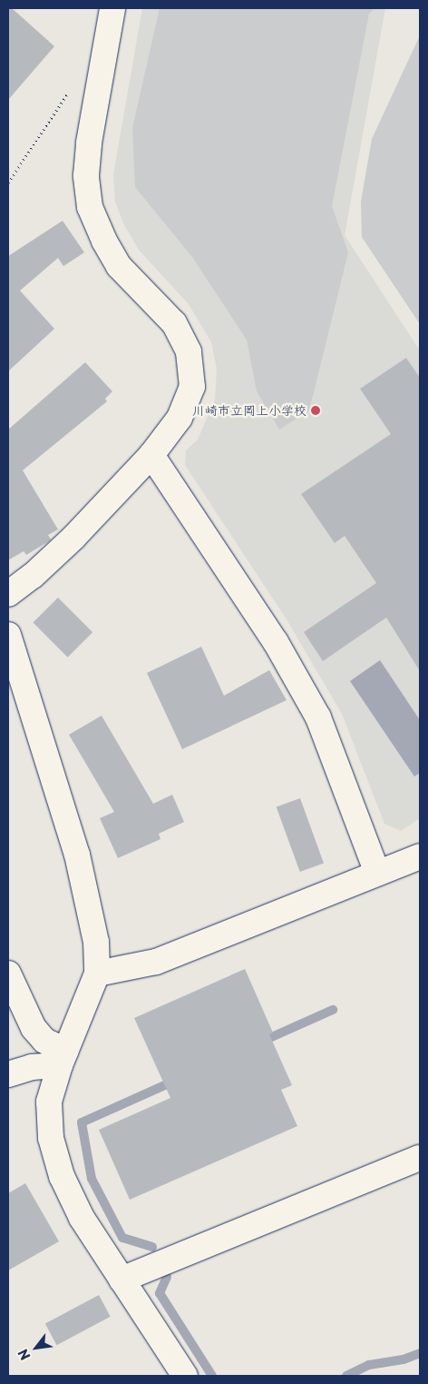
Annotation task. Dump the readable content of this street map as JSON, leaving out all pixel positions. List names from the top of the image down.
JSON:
{
  "places": ["川崎市立岡上小学校"],
  "north": "bottom left"
}
